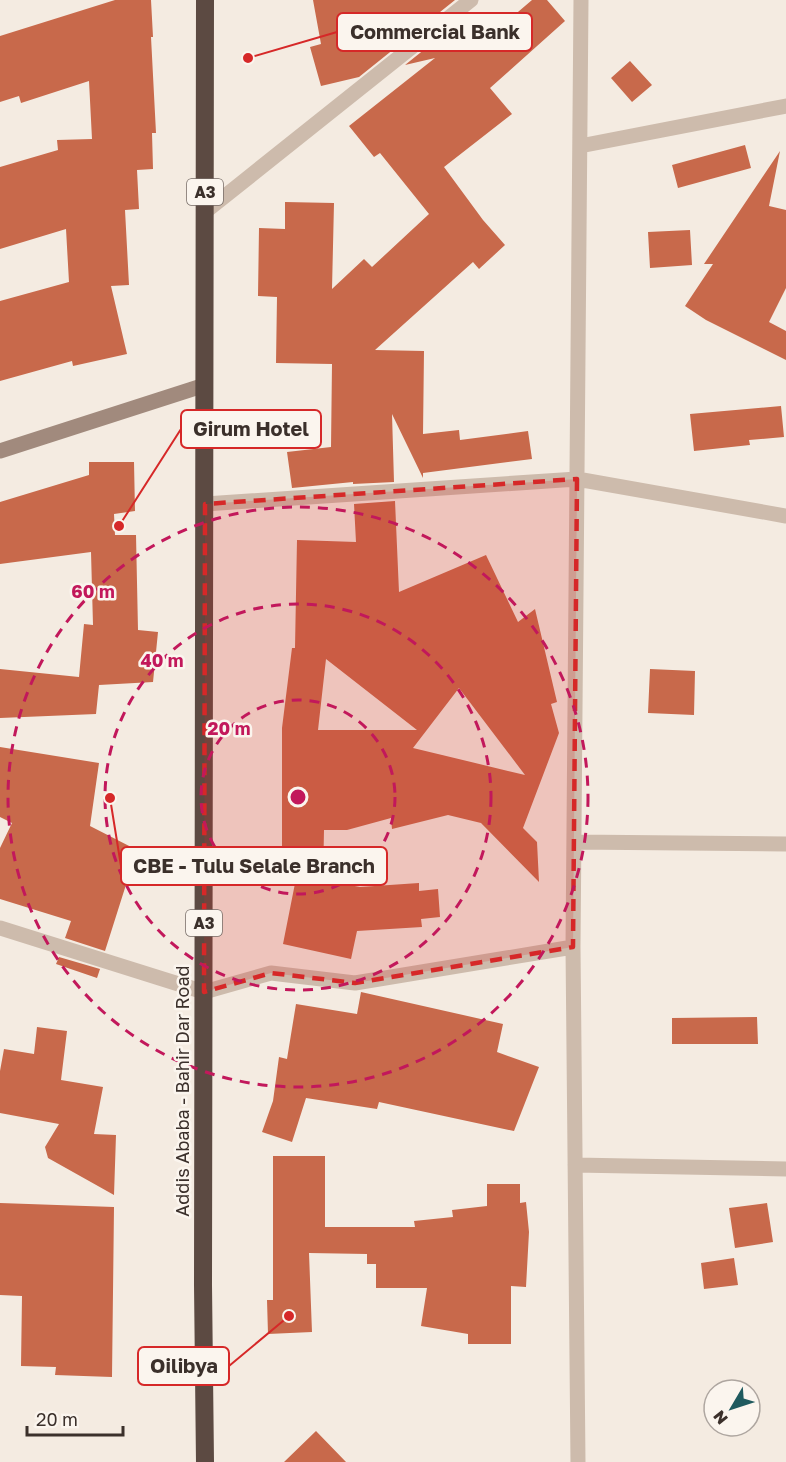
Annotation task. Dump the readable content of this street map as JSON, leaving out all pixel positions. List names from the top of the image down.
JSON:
{
  "streets": {
    "highway": ["A3", "Addis Ababa - Bahir Dar Road"]
  },
  "places": [
    "Commercial Bank",
    "Girum Hotel",
    "CBE - Tulu Selale Branch",
    "Oilibya"
  ],
  "scale_bar": "20 m",
  "north": "bottom left",
  "rings": ["60 m", "40 m", "20 m"]
}
